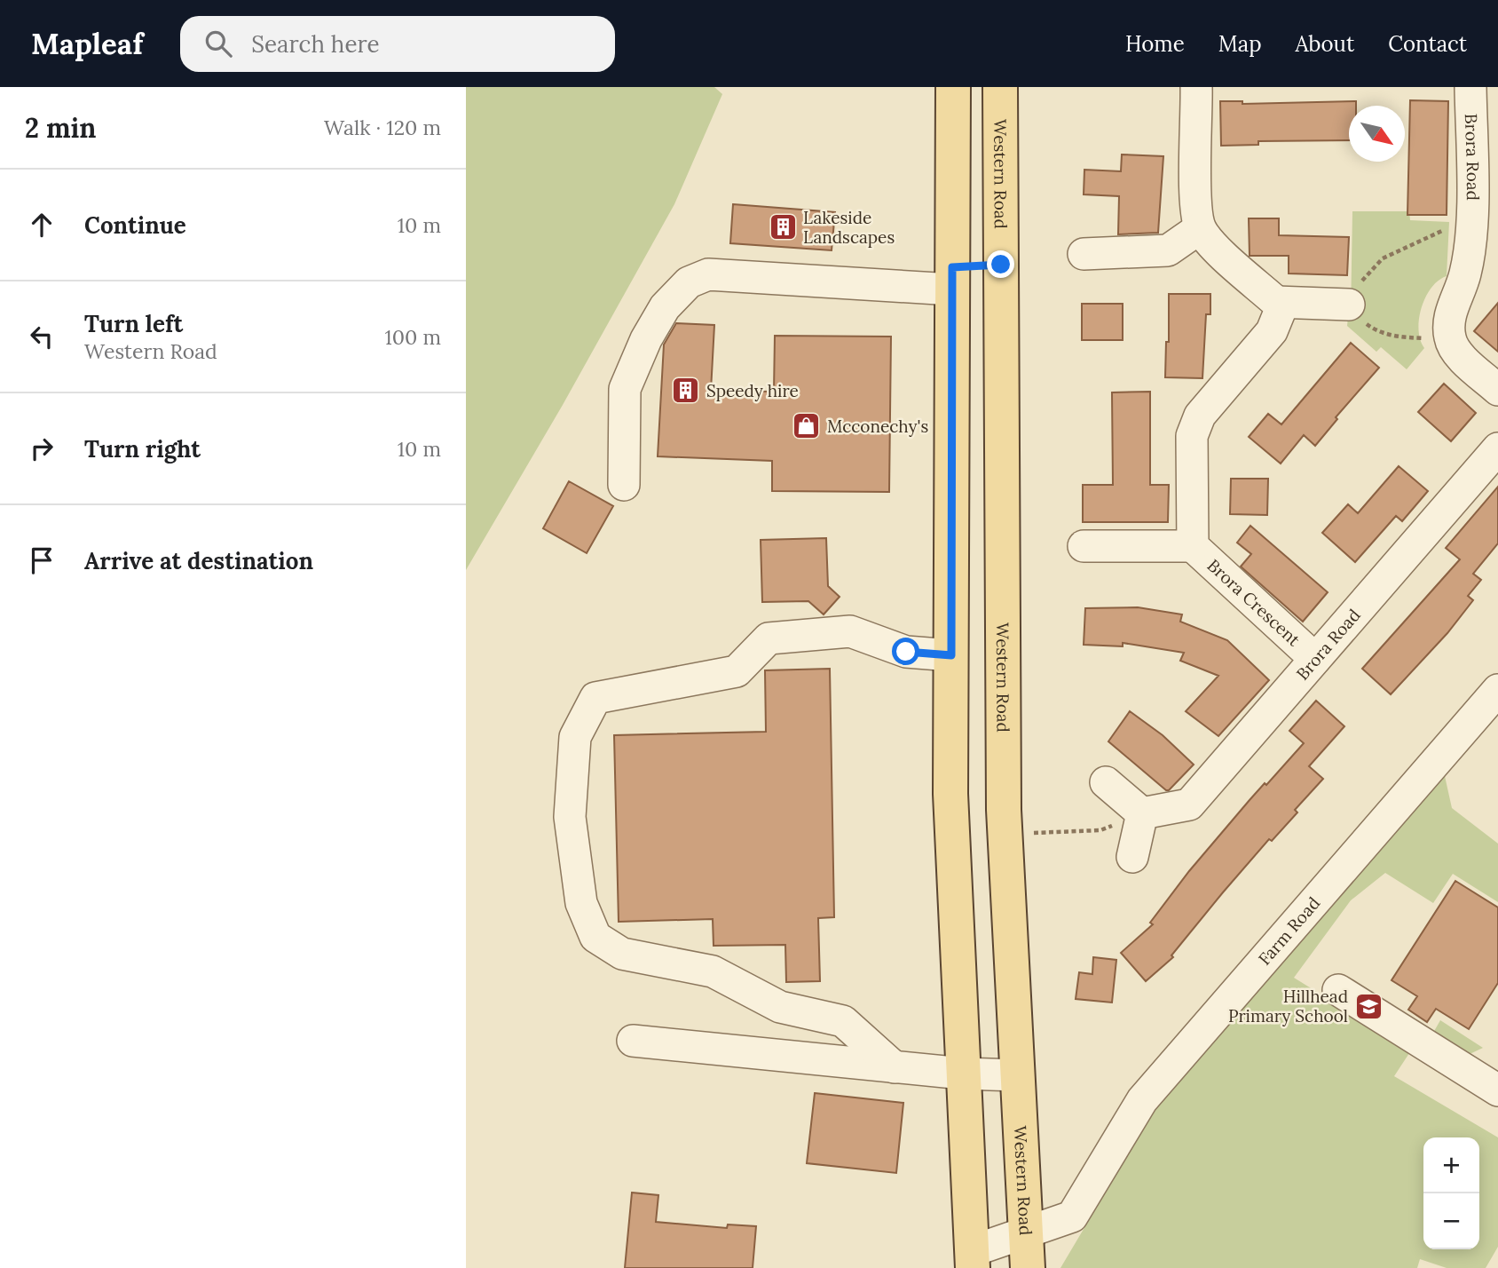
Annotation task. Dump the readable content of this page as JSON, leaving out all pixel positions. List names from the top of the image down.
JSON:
{
  "streets": {
    "main road": ["Western Road"],
    "street": ["Brora Road", "Brora Crescent", "Farm Road"]
  },
  "crossings": [
    ["Brora Road", "Brora Crescent"],
    ["Western Road", "Farm Road"]
  ],
  "places": {
    "building": ["Lakeside Landscapes", "Speedy hire"],
    "shop": ["Mcconechy's"],
    "school or university": ["Hillhead Primary School"]
  },
  "north": "bottom right",
  "page": {
    "header": "Mapleaf",
    "search": "Search here",
    "nav": [
      "Home",
      "Map",
      "About",
      "Contact"
    ],
    "heading": ["2 min", "Walk · 120 m"],
    "list": [
      ["Continue", "10 m"],
      ["Turn left", "Western Road", "100 m"],
      ["Turn right", "10 m"],
      "Arrive at destination"
    ],
    "map_buttons": ["+", "−"]
  }
}
